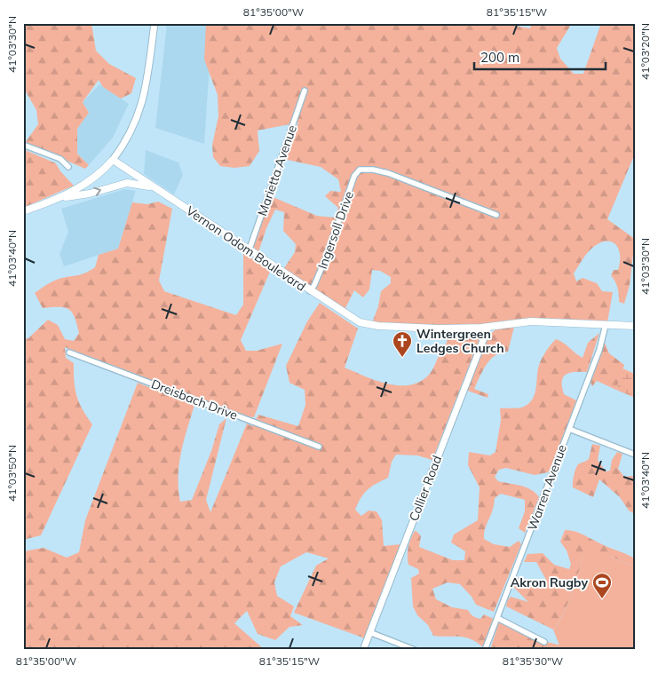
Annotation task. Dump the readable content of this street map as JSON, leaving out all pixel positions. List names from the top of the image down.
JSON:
{
  "streets": {
    "main road": ["Vernon Odom Boulevard"],
    "street": [
      "Marietta Avenue",
      "Ingersoll Drive",
      "Dreisbach Drive",
      "Warren Avenue",
      "Collier Road"
    ]
  },
  "crossings": [
    ["Marietta Avenue", "Vernon Odom Boulevard"],
    ["Ingersoll Drive", "Vernon Odom Boulevard"],
    ["Vernon Odom Boulevard", "Warren Avenue"],
    ["Vernon Odom Boulevard", "Collier Road"]
  ],
  "places": {
    "church": ["Wintergreen Ledges Church"],
    "sports": ["Akron Rugby"]
  },
  "scale_bar": "200 m",
  "coordinates": [
    "81°35'00\"W",
    "81°35'15\"W",
    "41°03'30\"N",
    "41°03'20\"N",
    "41°03'40\"N",
    "41°03'50\"N",
    "81°35'30\"W"
  ]
}
